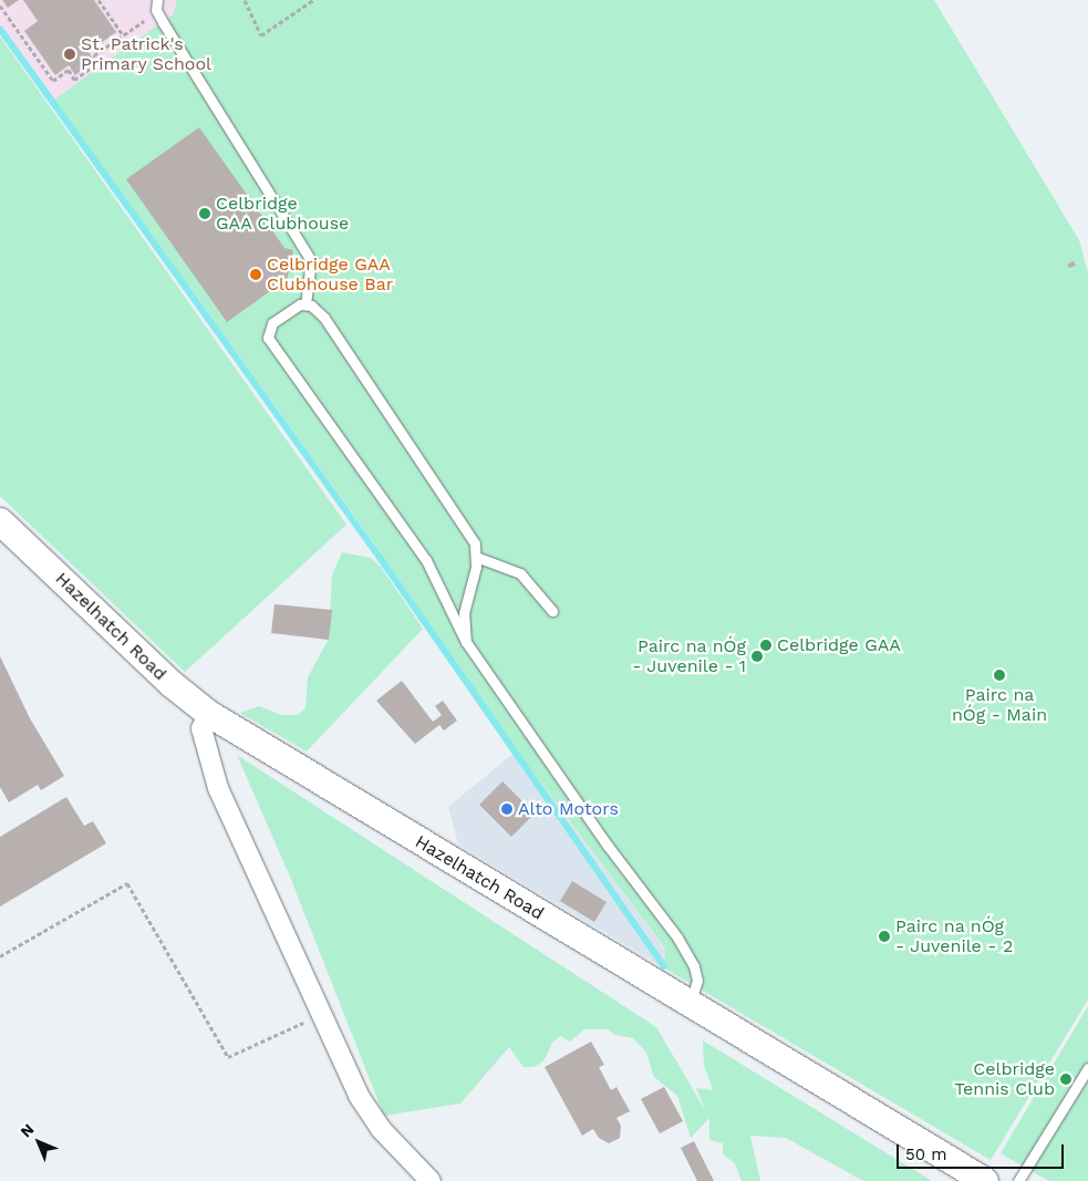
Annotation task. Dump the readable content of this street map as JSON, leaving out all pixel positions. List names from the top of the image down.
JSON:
{
  "streets": {
    "main road": ["Hazelhatch Road"]
  },
  "places": [
    "St. Patrick's Primary School",
    "Celbridge GAA Clubhouse",
    "Celbridge GAA Clubhouse Bar",
    "Celbridge GAA",
    "Pairc na nÓg - Juvenile - 1",
    "Pairc na nÓg - Main",
    "Alto Motors",
    "Pairc na nÓg - Juvenile - 2",
    "Celbridge Tennis Club"
  ],
  "scale_bar": "50 m",
  "north": "top left"
}
